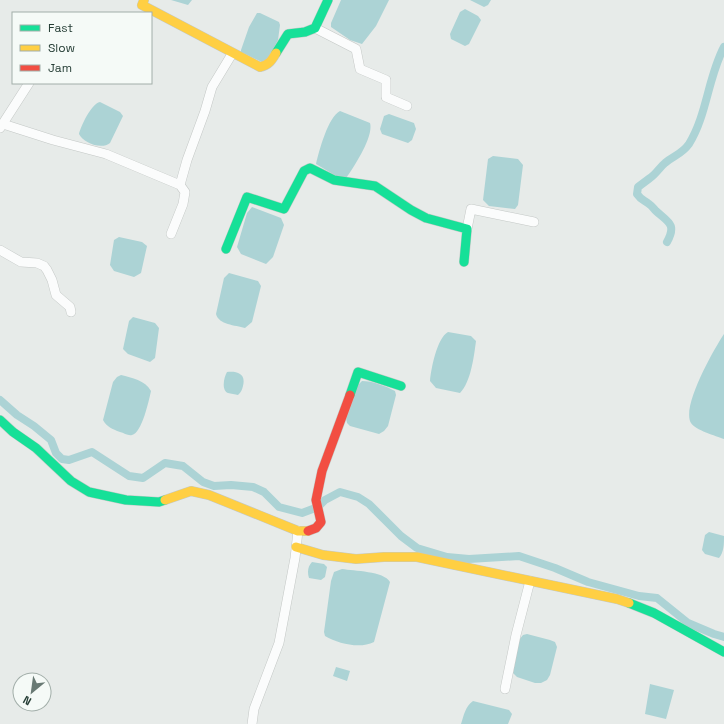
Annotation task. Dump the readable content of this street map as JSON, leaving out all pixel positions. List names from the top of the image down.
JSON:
{
  "legend": ["Fast", "Slow", "Jam"],
  "north": "bottom left"
}
